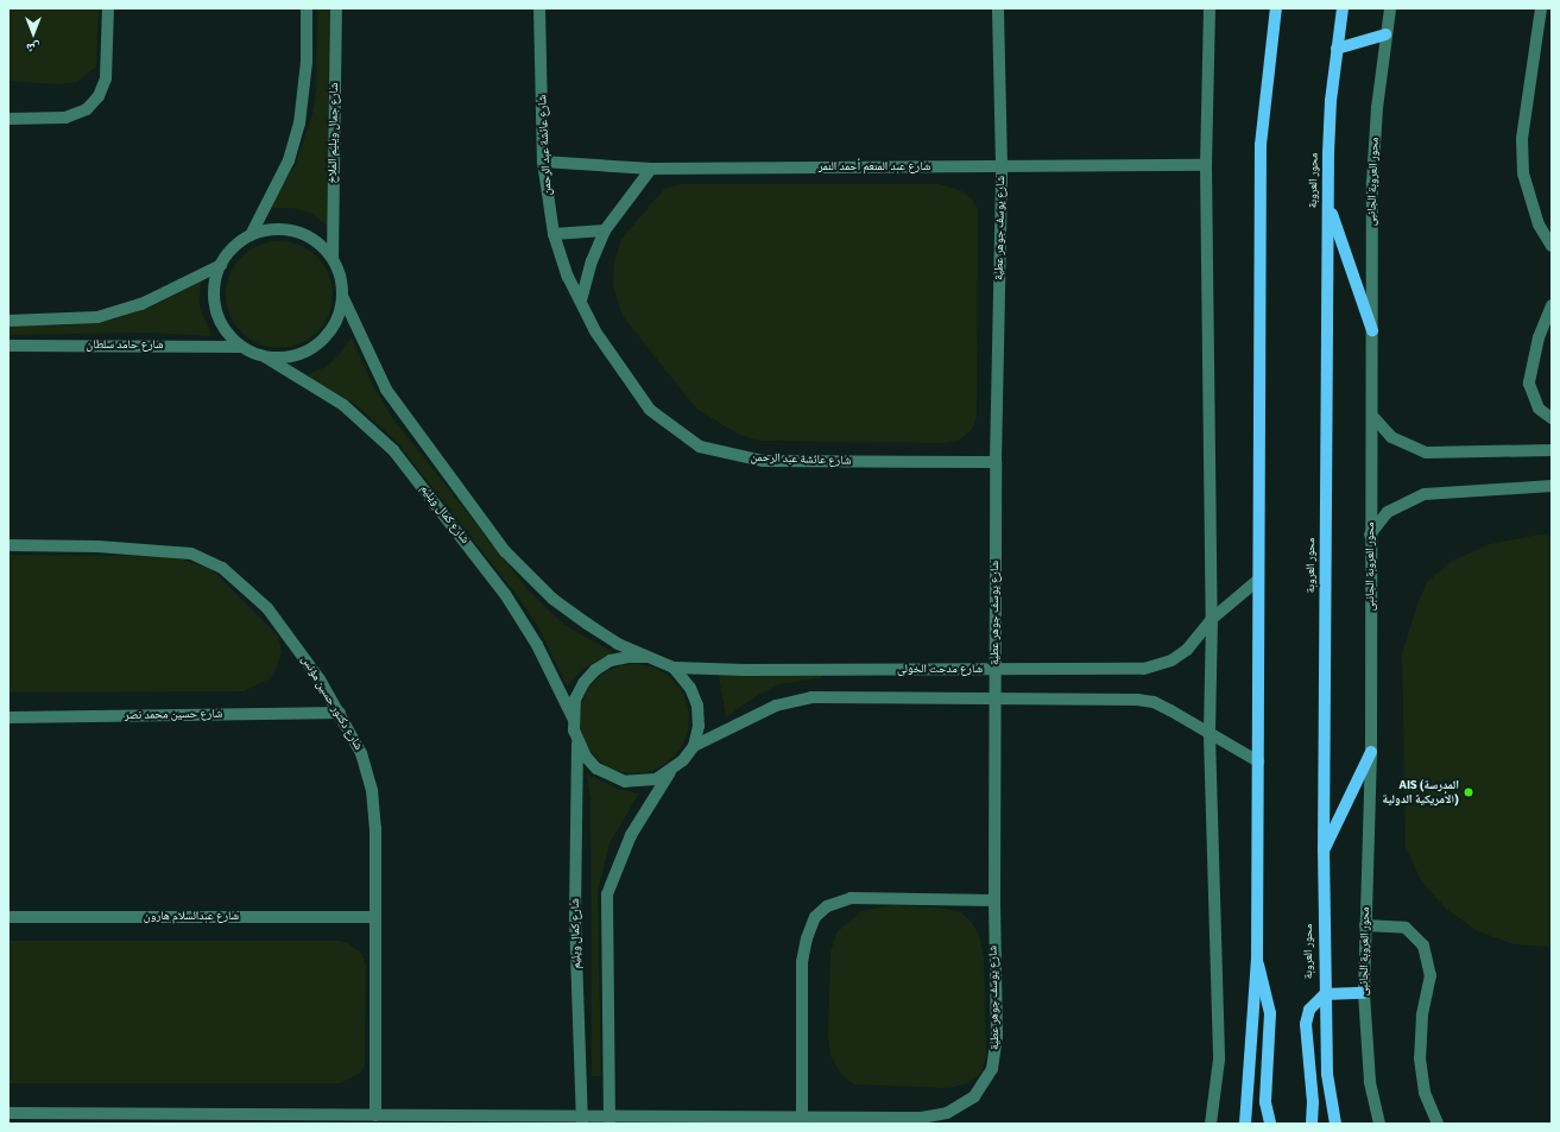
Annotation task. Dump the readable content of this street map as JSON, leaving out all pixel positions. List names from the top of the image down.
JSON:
{
  "streets": {
    "main road": ["محور العروبة"],
    "street": [
      "شارع جمال ويليم الملاخ",
      "شارع عائشة عبد الرحمن",
      "شارع عبد المنعم أحمد النمر",
      "محور العروبة الجانبى",
      "شارع يوسف جوهر عطية",
      "شارع حامد سلطان",
      "شارع كمال ويليم",
      "شارع مدحت الخولى",
      "شارع دكتور حسين مؤنس",
      "شارع حسين محمد نصر",
      "شارع عبدالسلام هارون"
    ]
  },
  "crossings": [
    ["شارع جمال ويليم الملاخ", "شارع حامد سلطان"],
    ["شارع جمال ويليم الملاخ", "شارع كمال ويليم"],
    ["شارع عائشة عبد الرحمن", "شارع عبد المنعم أحمد النمر"],
    ["شارع عائشة عبد الرحمن", "شارع يوسف جوهر عطية"],
    ["شارع عبد المنعم أحمد النمر", "شارع يوسف جوهر عطية"],
    ["شارع يوسف جوهر عطية", "شارع كمال ويليم"],
    ["شارع يوسف جوهر عطية", "شارع مدحت الخولى"],
    ["شارع يوسف جوهر عطية", "شارع دكتور حسين مؤنس"],
    ["شارع حامد سلطان", "شارع كمال ويليم"],
    ["شارع كمال ويليم", "شارع مدحت الخولى"],
    ["شارع دكتور حسين مؤنس", "شارع حسين محمد نصر"],
    ["شارع دكتور حسين مؤنس", "شارع عبدالسلام هارون"]
  ],
  "places": ["AIS (المدرسة الأمريكية الدولية)"],
  "north": "bottom"
}
